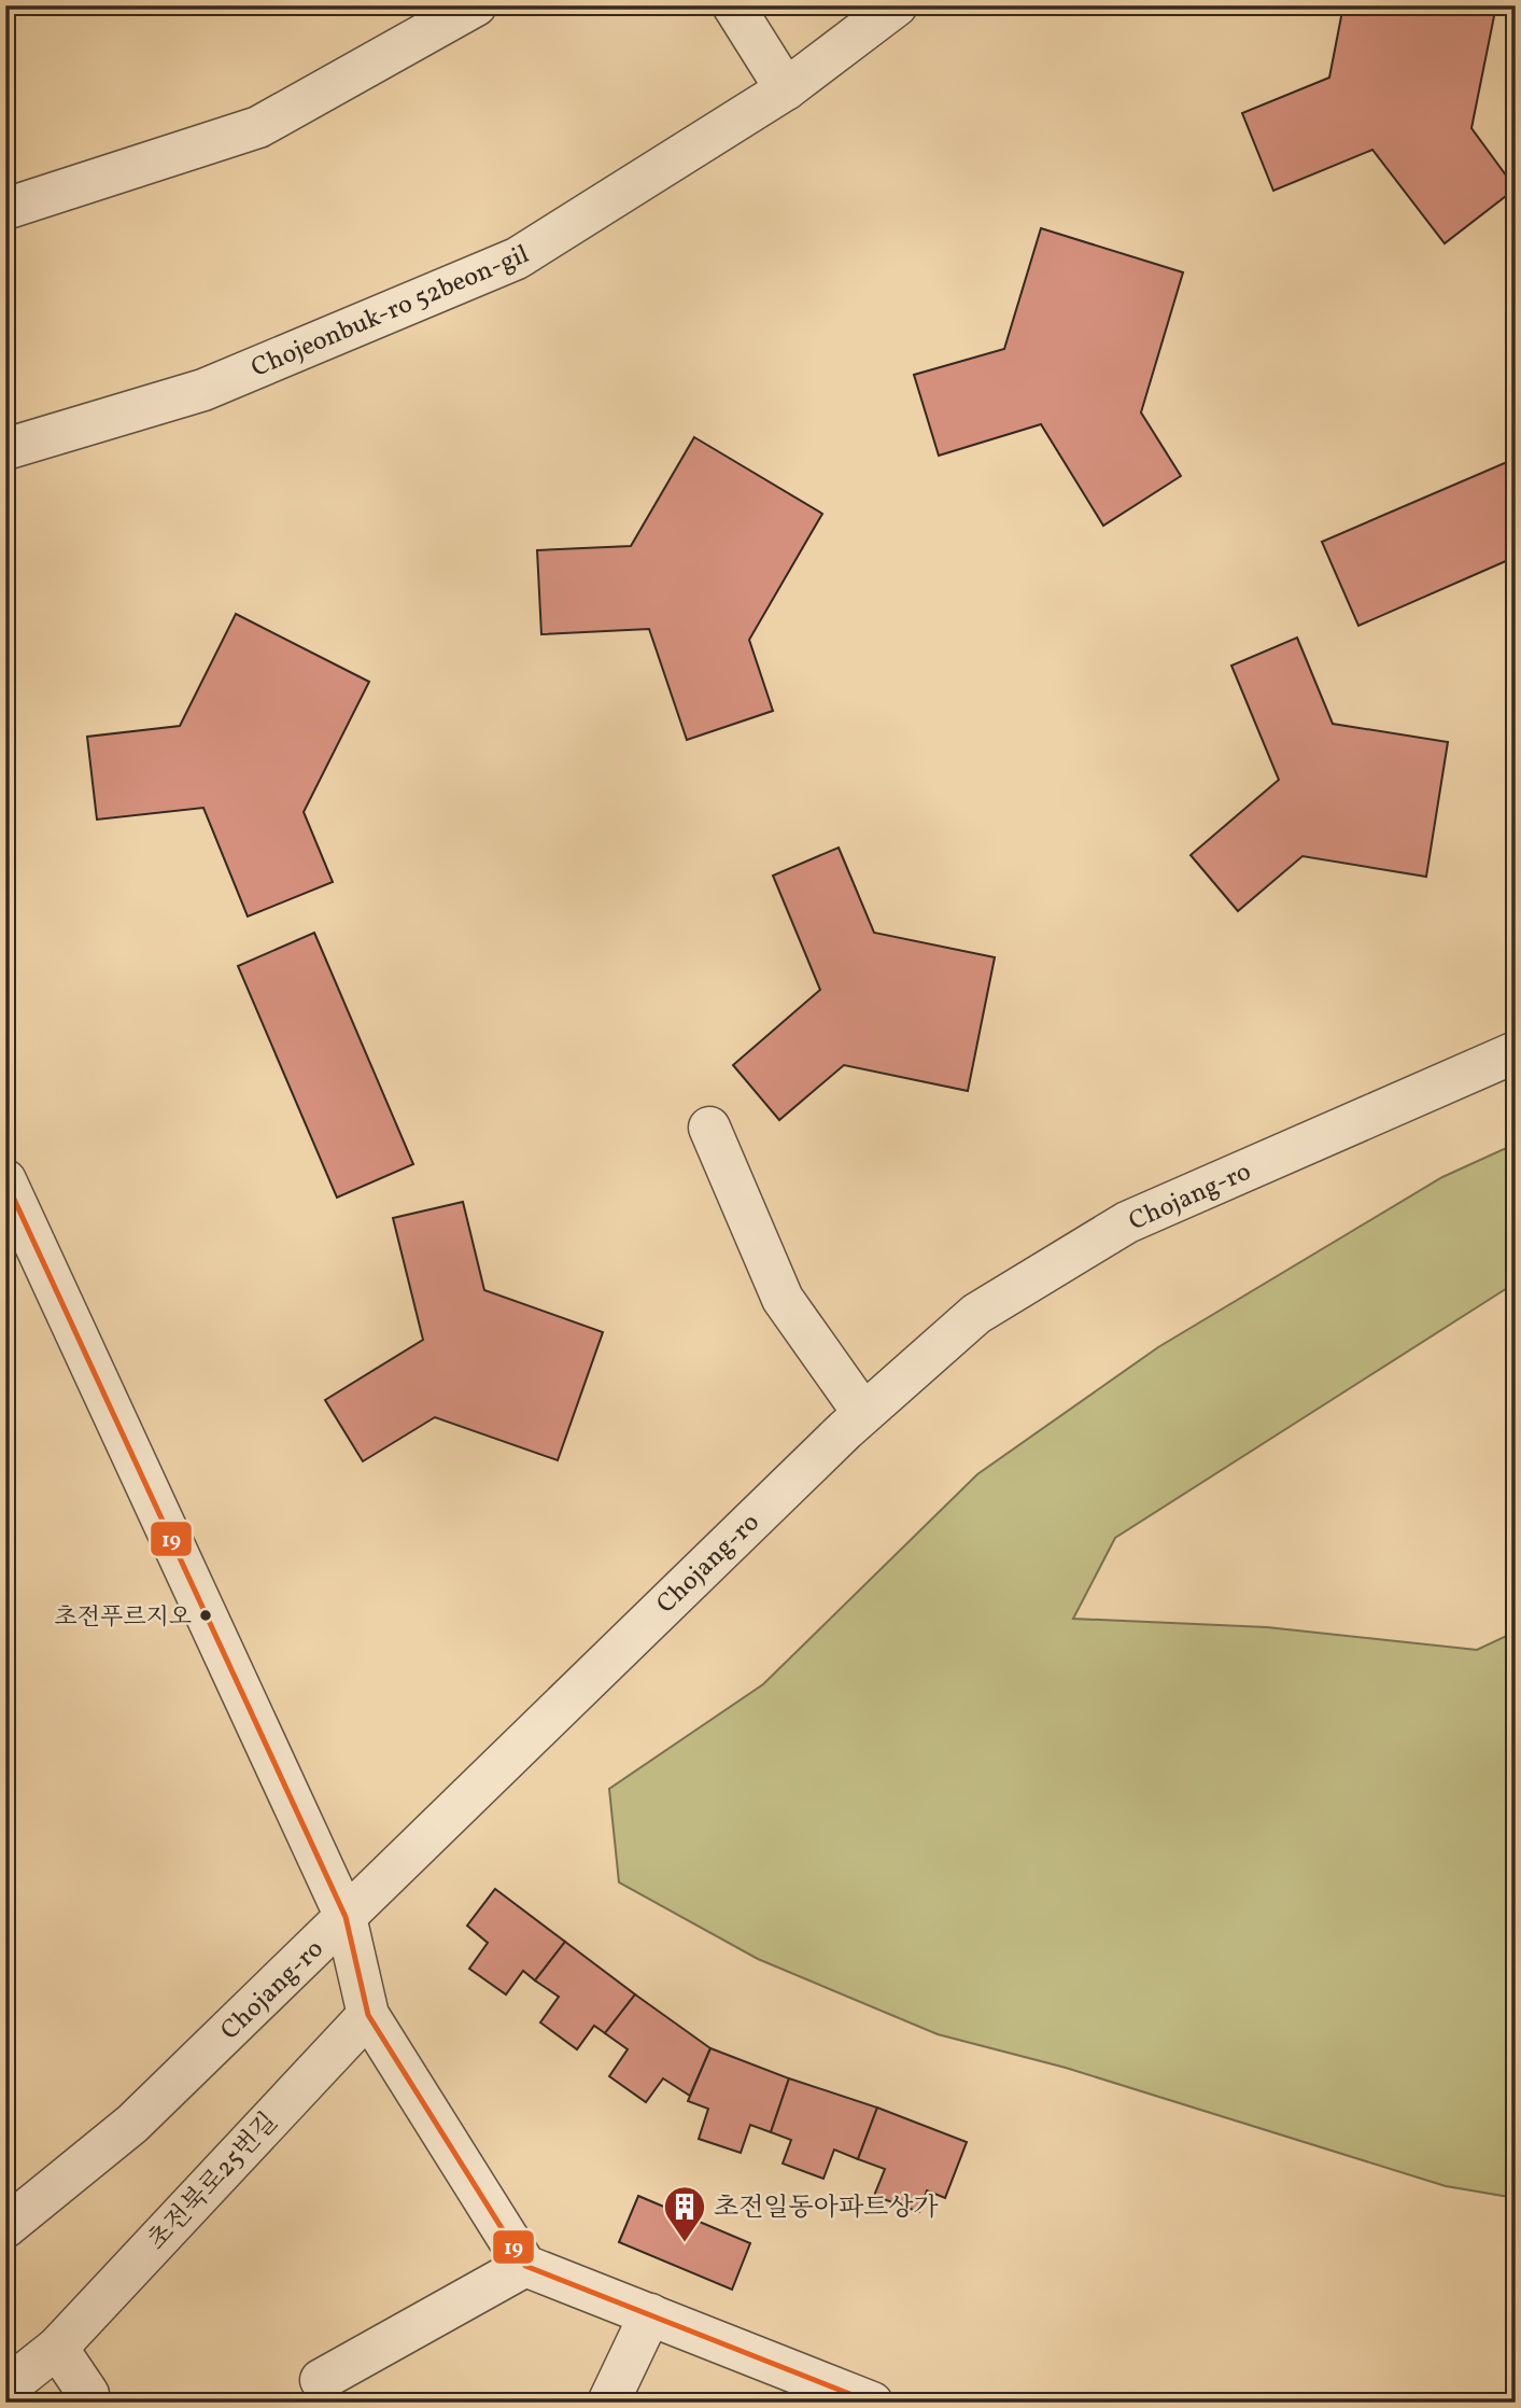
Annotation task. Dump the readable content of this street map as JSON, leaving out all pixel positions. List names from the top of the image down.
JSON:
{
  "streets": {
    "street": ["Chojeonbuk-ro 52beon-gil", "Chojang-ro", "초전북로25번길"]
  },
  "places": {
    "other": ["초전푸르지오"],
    "building": ["초전일동아파트상가"]
  },
  "lines": ["transit line 19"]
}
